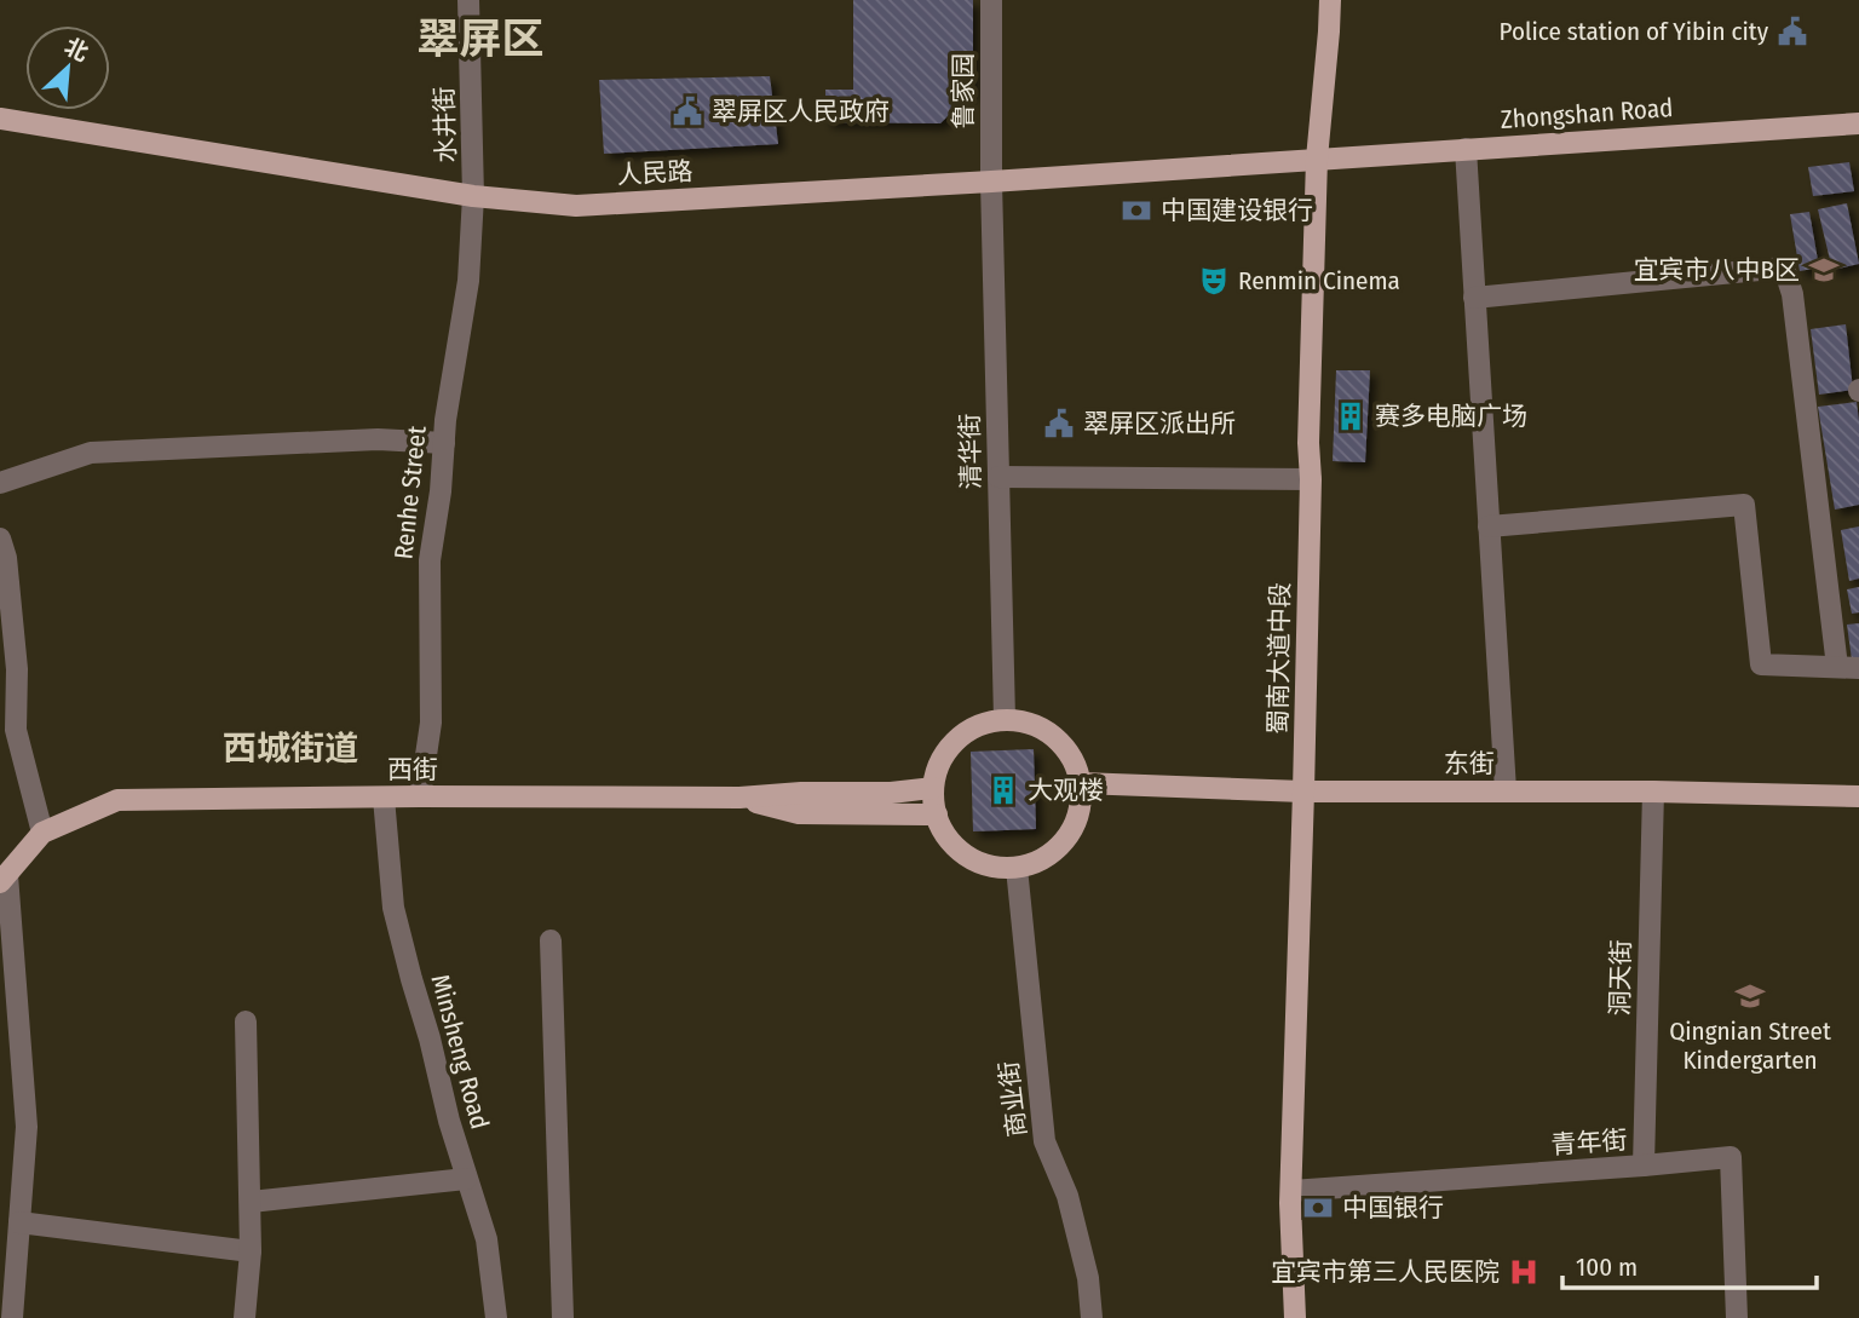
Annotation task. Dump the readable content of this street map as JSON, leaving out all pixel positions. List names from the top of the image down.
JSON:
{
  "streets": {
    "main road": [
      "Zhongshan Road",
      "人民路",
      "蜀南大道中段",
      "东街",
      "西街"
    ],
    "street": [
      "鲁家园",
      "水井街",
      "清华街",
      "Renhe Street",
      "洞天街",
      "Minsheng Road",
      "商业街",
      "青年街"
    ]
  },
  "crossings": [
    ["鲁家园", "人民路"],
    ["鲁家园", "清华街"],
    ["Zhongshan Road", "人民路"],
    ["Zhongshan Road", "蜀南大道中段"],
    ["水井街", "人民路"],
    ["水井街", "Renhe Street"],
    ["人民路", "清华街"],
    ["人民路", "Renhe Street"],
    ["人民路", "蜀南大道中段"],
    ["清华街", "东街"],
    ["清华街", "西街"],
    ["清华街", "商业街"],
    ["Renhe Street", "西街"],
    ["蜀南大道中段", "东街"],
    ["蜀南大道中段", "青年街"],
    ["东街", "西街"],
    ["东街", "洞天街"],
    ["东街", "商业街"],
    ["西街", "Minsheng Road"],
    ["西街", "商业街"],
    ["洞天街", "青年街"]
  ],
  "districts": ["翠屏区", "西城街道"],
  "places": {
    "public building": ["Police station of Yibin city", "翠屏区人民政府", "翠屏区派出所"],
    "bank": ["中国建设银行", "中国银行"],
    "school or university": ["宜宾市八中B区", "Qingnian Street Kindergarten"],
    "theatre": ["Renmin Cinema"],
    "building": ["赛多电脑广场", "大观楼"],
    "hospital": ["宜宾市第三人民医院"]
  },
  "scale_bar": "100 m",
  "north": "top right"
}
